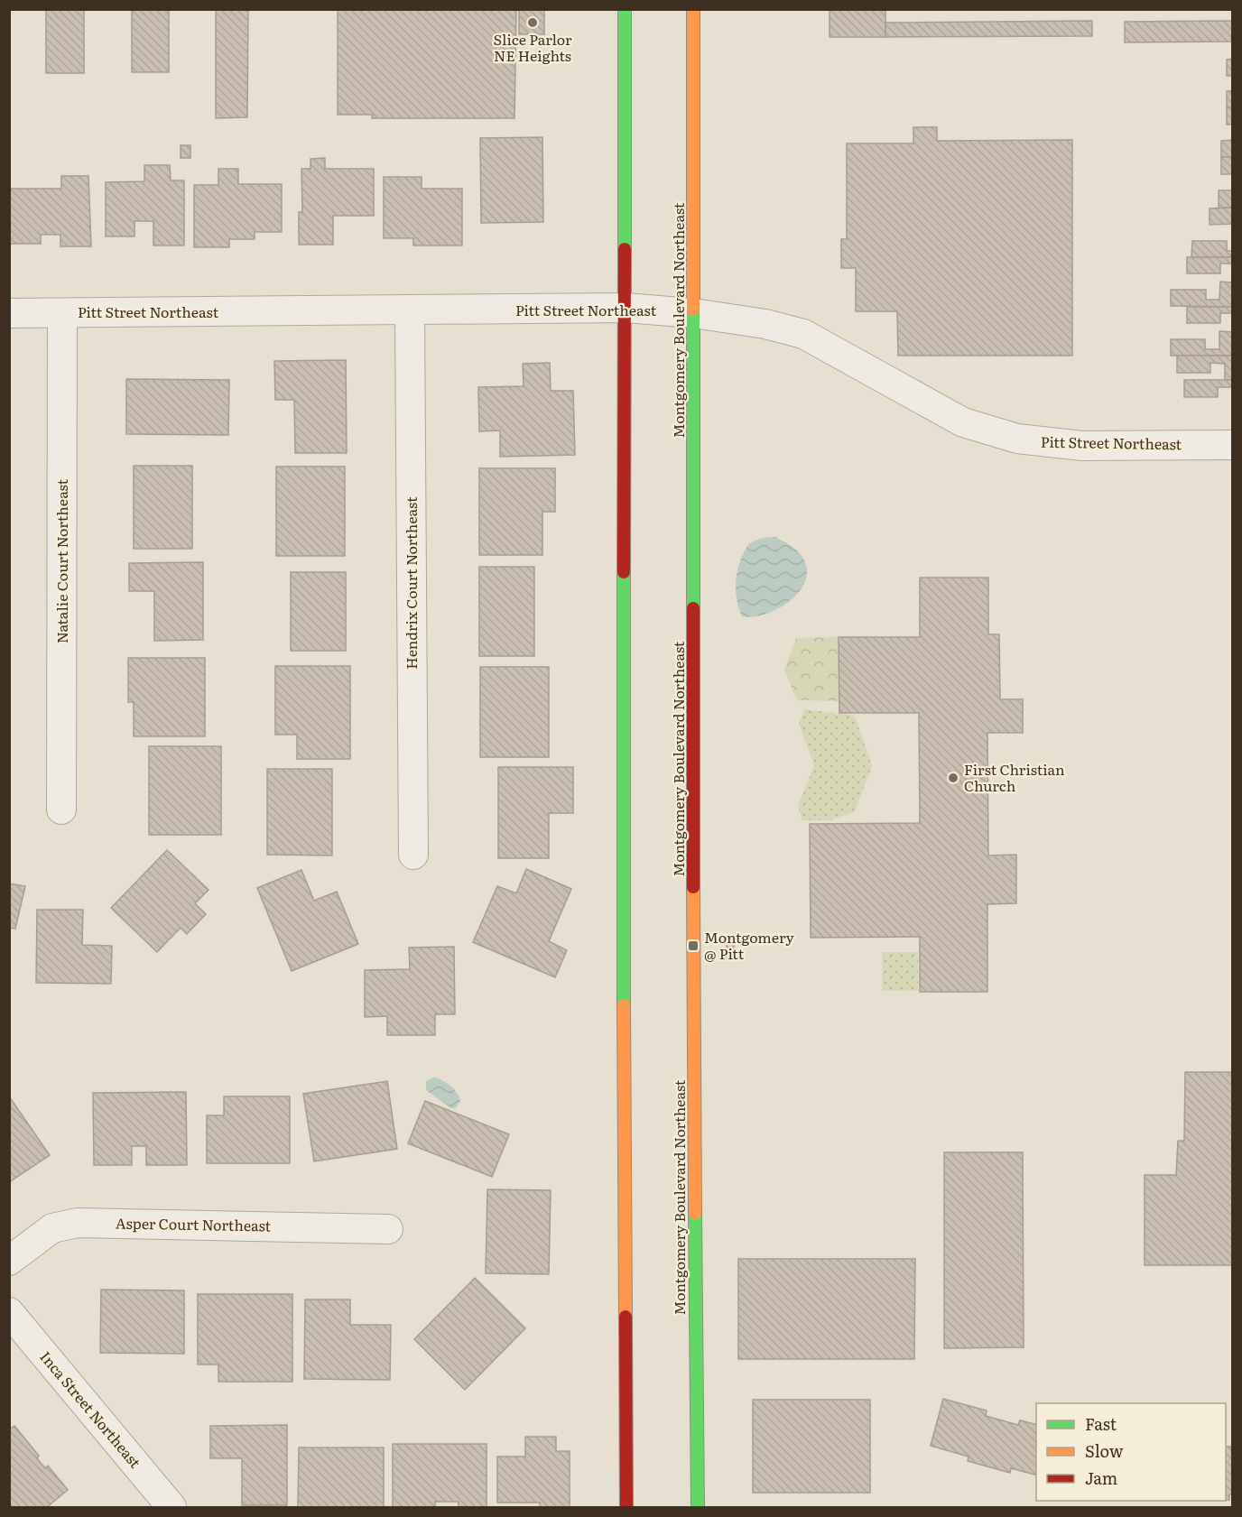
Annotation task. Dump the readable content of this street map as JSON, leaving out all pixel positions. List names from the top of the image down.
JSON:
{
  "streets": {
    "main road": ["Montgomery Boulevard Northeast"],
    "street": [
      "Pitt Street Northeast",
      "Natalie Court Northeast",
      "Hendrix Court Northeast",
      "Asper Court Northeast",
      "Inca Street Northeast"
    ]
  },
  "crossings": [
    ["Pitt Street Northeast", "Montgomery Boulevard Northeast"],
    ["Pitt Street Northeast", "Natalie Court Northeast"],
    ["Pitt Street Northeast", "Hendrix Court Northeast"]
  ],
  "places": {
    "other": ["Slice Parlor NE Heights", "First Christian Church"],
    "transit": ["Montgomery @ Pitt"]
  },
  "legend": ["Fast", "Slow", "Jam"]
}
